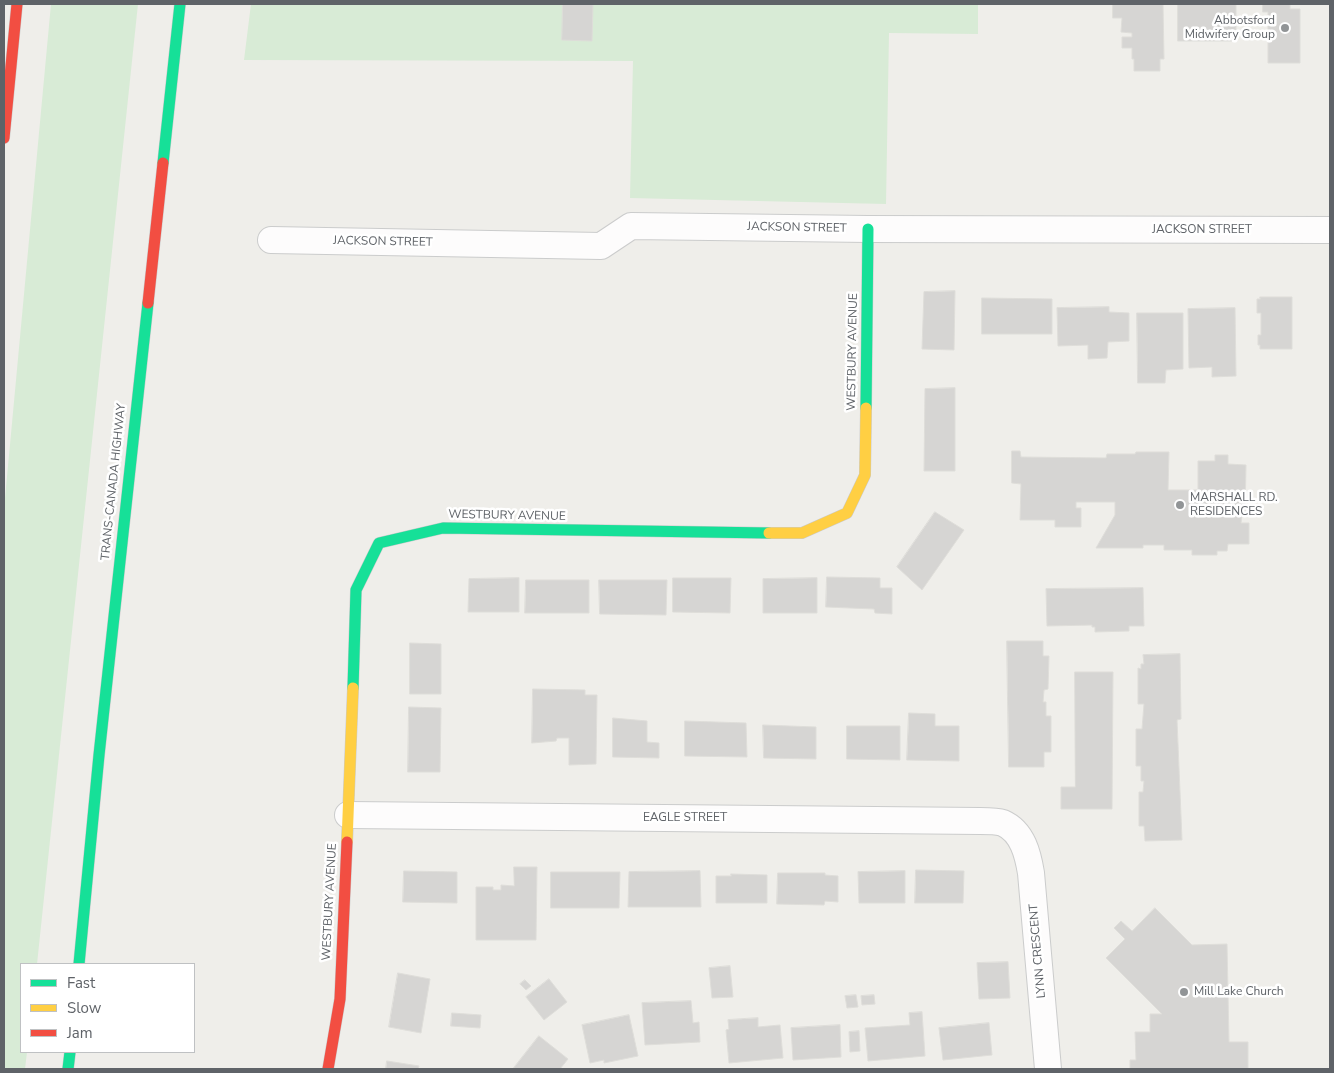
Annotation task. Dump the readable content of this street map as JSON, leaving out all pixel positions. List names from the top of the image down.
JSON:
{
  "streets": {
    "main road": ["WESTBURY AVENUE", "TRANS-CANADA HIGHWAY"],
    "street": ["JACKSON STREET", "EAGLE STREET", "LYNN CRESCENT"]
  },
  "crossings": [
    ["JACKSON STREET", "WESTBURY AVENUE"],
    ["WESTBURY AVENUE", "EAGLE STREET"],
    ["EAGLE STREET", "LYNN CRESCENT"]
  ],
  "places": ["Abbotsford Midwifery Group", "MARSHALL RD. RESIDENCES", "Mill Lake Church"],
  "legend": ["Fast", "Slow", "Jam"]
}
